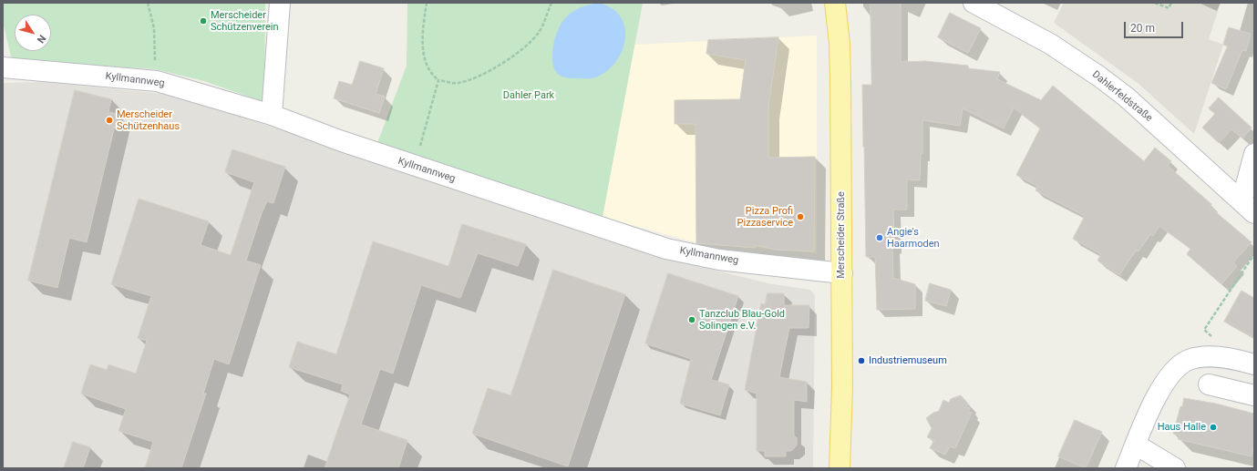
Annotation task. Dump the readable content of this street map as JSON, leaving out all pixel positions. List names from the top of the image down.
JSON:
{
  "streets": {
    "main road": ["Merscheider Straße"],
    "street": ["Kyllmannweg", "Dahlerfeldstraße"]
  },
  "crossings": [
    ["Kyllmannweg", "Merscheider Straße"]
  ],
  "parks": ["Dahler Park"],
  "places": [
    "Merscheider Schützenverein",
    "Merscheider Schützenhaus",
    "Pizza Profi Pizzaservice",
    "Angie's Haarmoden",
    "Tanzclub Blau-Gold Solingen e.V.",
    "Industriemuseum",
    "Haus Halle"
  ],
  "scale_bar": "20 m",
  "north": "bottom right"
}
